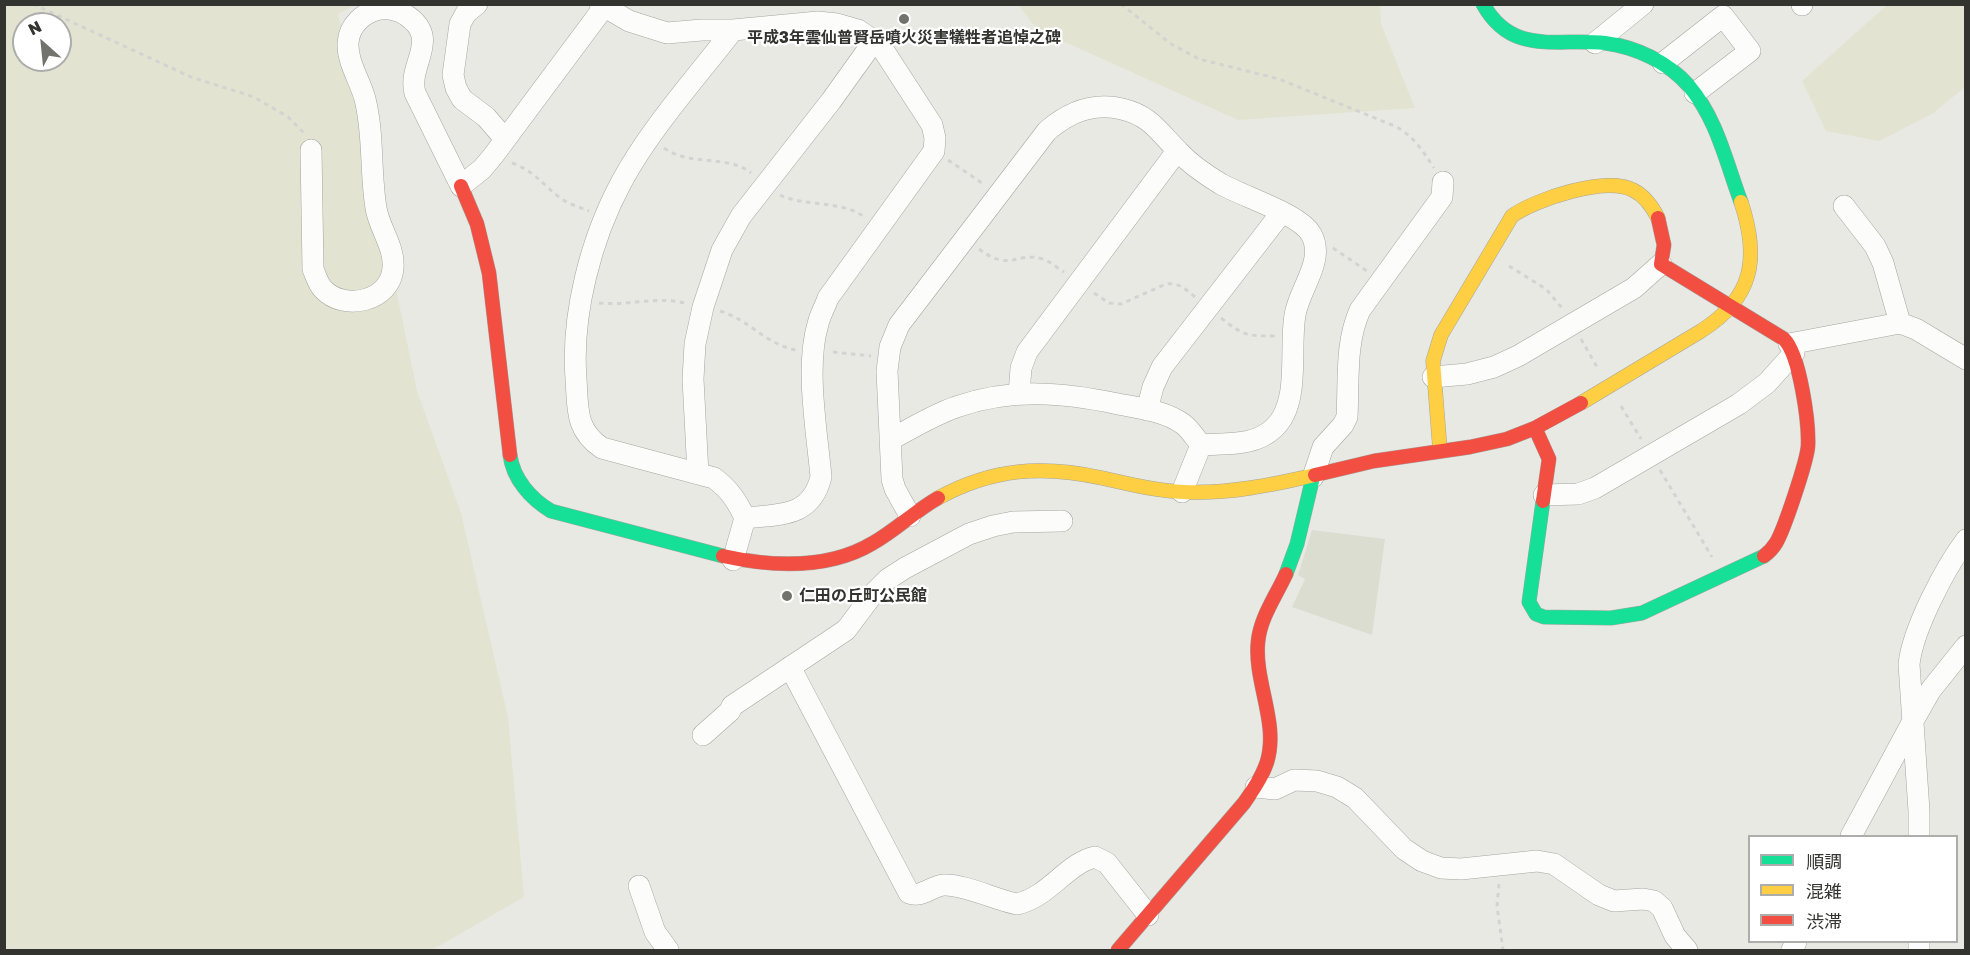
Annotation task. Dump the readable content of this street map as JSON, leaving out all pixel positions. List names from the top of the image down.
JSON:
{
  "places": ["平成3年雲仙普賢岳噴火災害犠牲者追悼之碑", "仁田の丘町公民館"],
  "legend": ["順調", "混雑", "渋滞"],
  "north": "top left"
}
